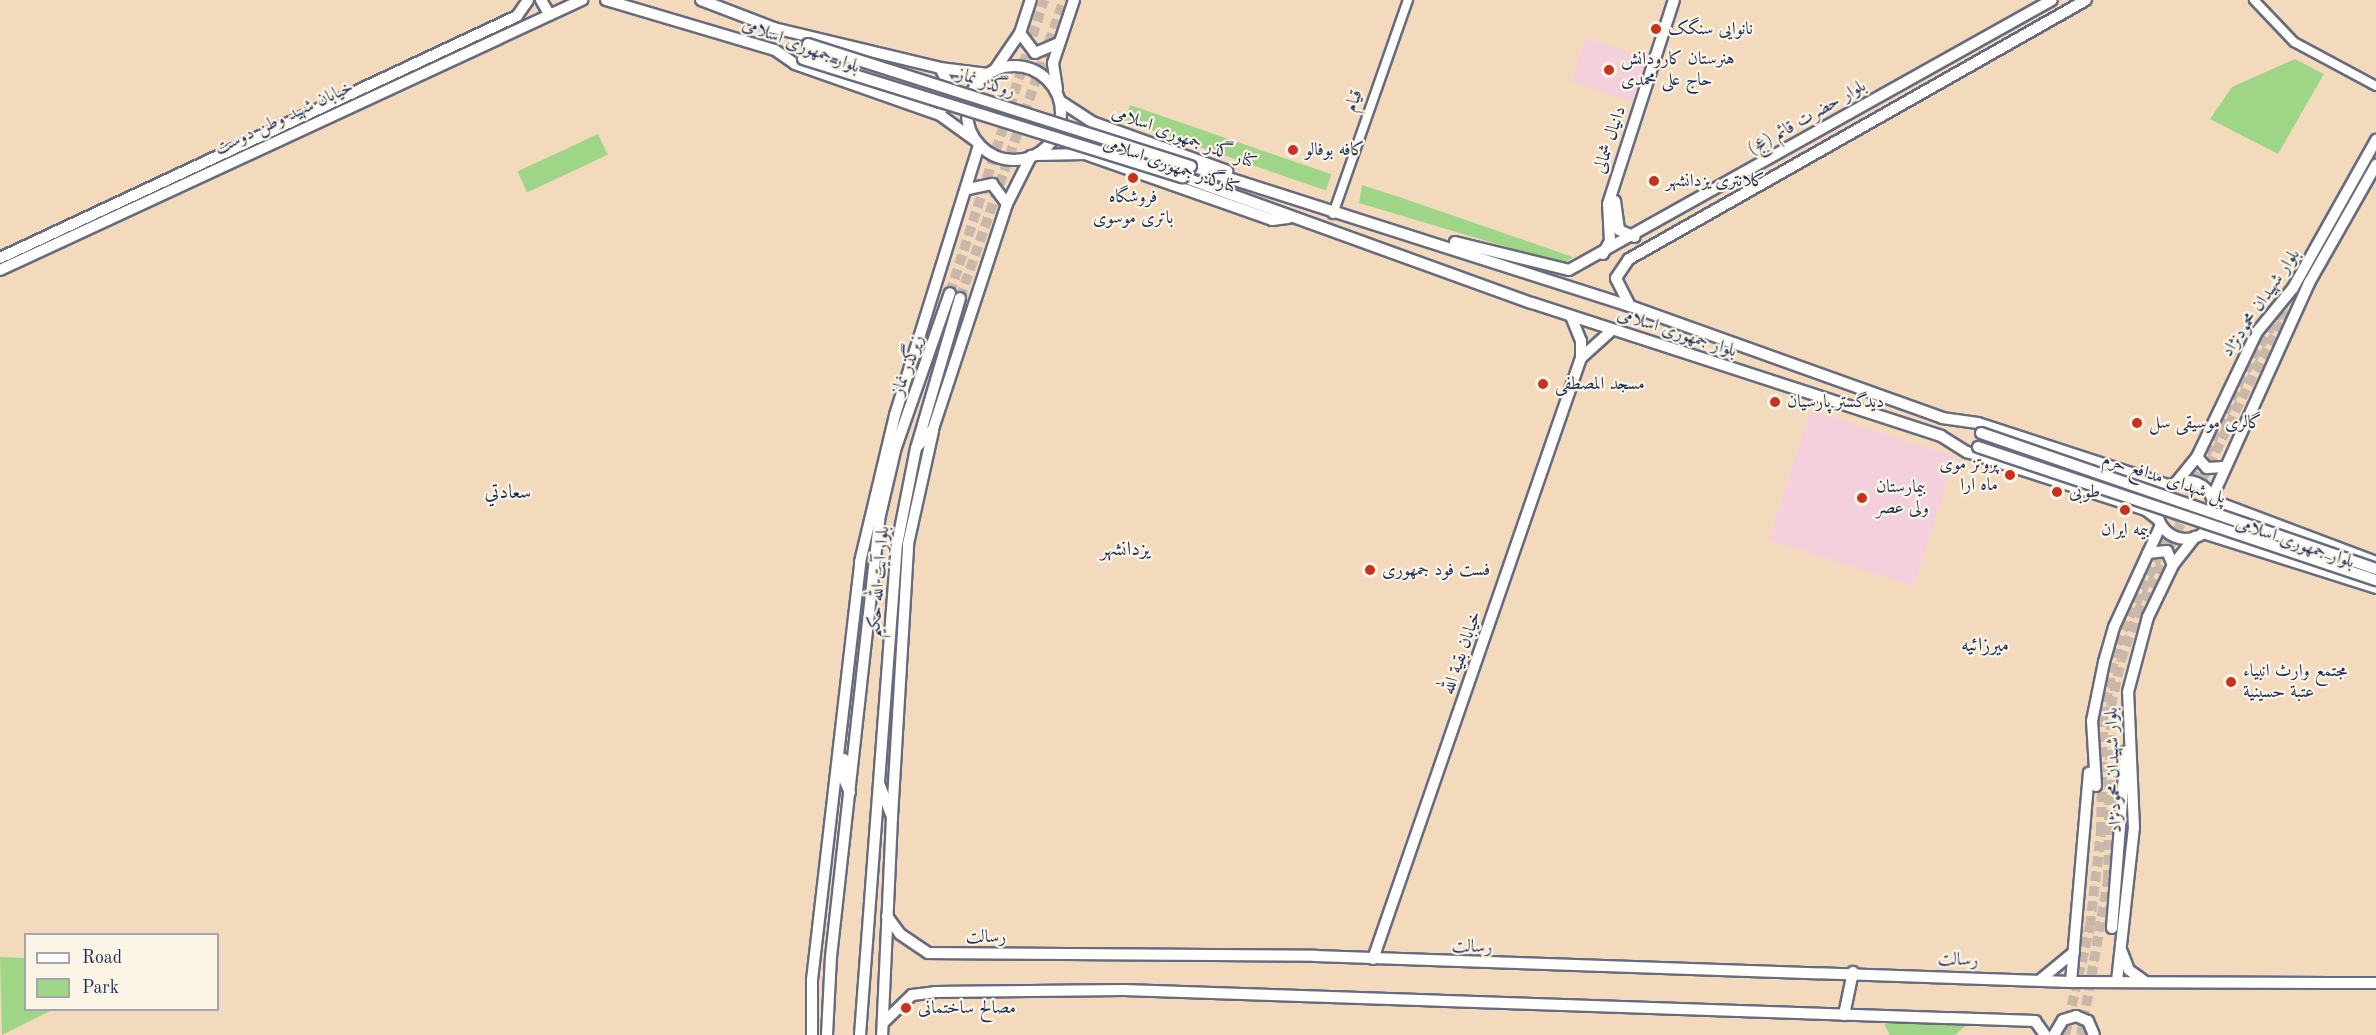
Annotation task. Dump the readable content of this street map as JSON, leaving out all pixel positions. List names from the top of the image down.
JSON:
{
  "streets": {
    "main road": [
      "بلوار جمهوری اسلامی",
      "روگذر نماز",
      "خیابان شهید وطن دوست",
      "بلوار حضرت قائم (عج)",
      "کنار گذر جمهوری اسلامی",
      "دانیال شمالی",
      "کنارگذر جمهوری اسلامی",
      "بلوار شهیدان محمودنژاد",
      "زیرگذر نماز",
      "پل شهدای مدافع حرم",
      "بلوار آیت الله حکیم",
      "خیابان بقیة الله",
      "رسالت"
    ],
    "street": ["قیام"]
  },
  "crossings": [
    ["بلوار جمهوری اسلامی", "روگذر نماز"],
    ["بلوار جمهوری اسلامی", "قیام"],
    ["بلوار جمهوری اسلامی", "بلوار حضرت قائم (عج)"],
    ["بلوار جمهوری اسلامی", "کنار گذر جمهوری اسلامی"],
    ["بلوار جمهوری اسلامی", "کنارگذر جمهوری اسلامی"],
    ["بلوار جمهوری اسلامی", "بلوار شهیدان محمودنژاد"],
    ["بلوار جمهوری اسلامی", "پل شهدای مدافع حرم"],
    ["بلوار جمهوری اسلامی", "خیابان بقیة الله"],
    ["بلوار حضرت قائم (عج)", "دانیال شمالی"],
    ["کنار گذر جمهوری اسلامی", "کنارگذر جمهوری اسلامی"],
    ["بلوار شهیدان محمودنژاد", "رسالت"],
    ["زیرگذر نماز", "بلوار آیت الله حکیم"],
    ["خیابان بقیة الله", "رسالت"]
  ],
  "districts": ["سعادتي", "یزدانشهر", "میرزائیه"],
  "places": [
    "نانوایی سنگک",
    "هنرستان کارودانش حاج علی محمدی",
    "کافه بوفالو",
    "فروشگاه باتری موسوی",
    "کلانتری یزدانشهر",
    "مسجد المصطفی",
    "دیدگستر پارسیان",
    "گالری موسیقی سل",
    "پروتز موی ماه ارا",
    "طوبی",
    "بیمارستان ولی عصر",
    "بیمه ایران",
    "فست فود جمهوری",
    "مجتمع وارث انبياء عتبة حسينية",
    "مصالح ساختمانی"
  ],
  "legend": ["Road", "Park"]
}
